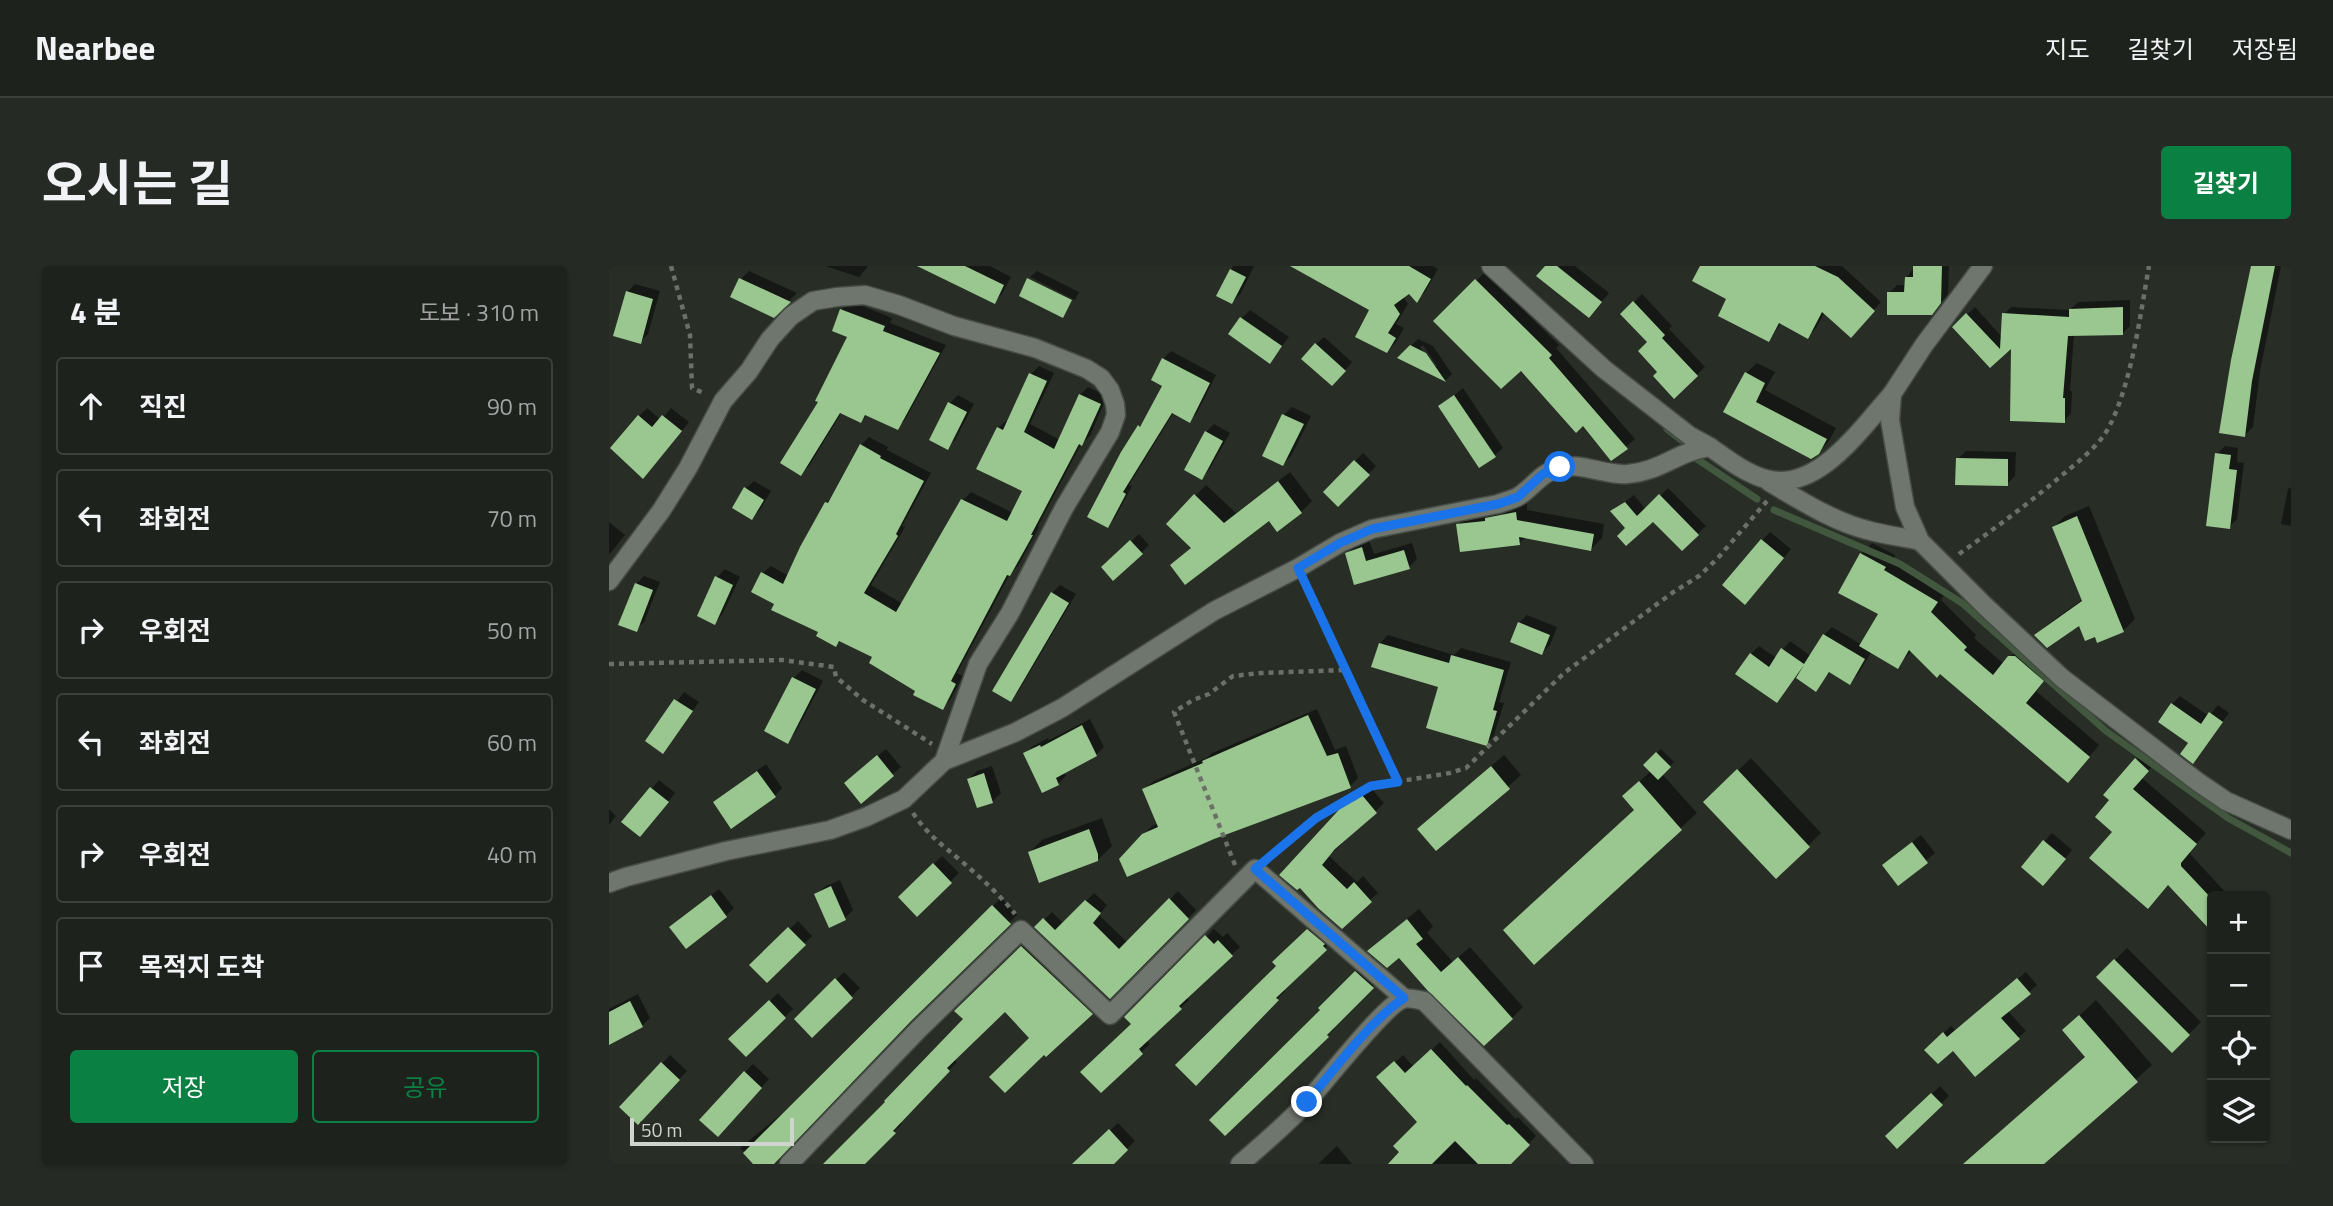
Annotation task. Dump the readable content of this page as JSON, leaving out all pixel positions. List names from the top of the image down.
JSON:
{
  "scale_bar": "50 m",
  "page": {
    "header": "Nearbee",
    "nav": ["지도", "길찾기", "저장됨"],
    "title": "오시는 길",
    "buttons": [
      "길찾기",
      ["저장", "공유"]
    ],
    "heading": ["4 분", "도보 · 310 m"],
    "list": [
      ["직진", "90 m"],
      ["좌회전", "70 m"],
      ["우회전", "50 m"],
      ["좌회전", "60 m"],
      ["우회전", "40 m"],
      "목적지 도착"
    ],
    "map_buttons": ["+", "−"],
    "scale": "50 m"
  }
}
